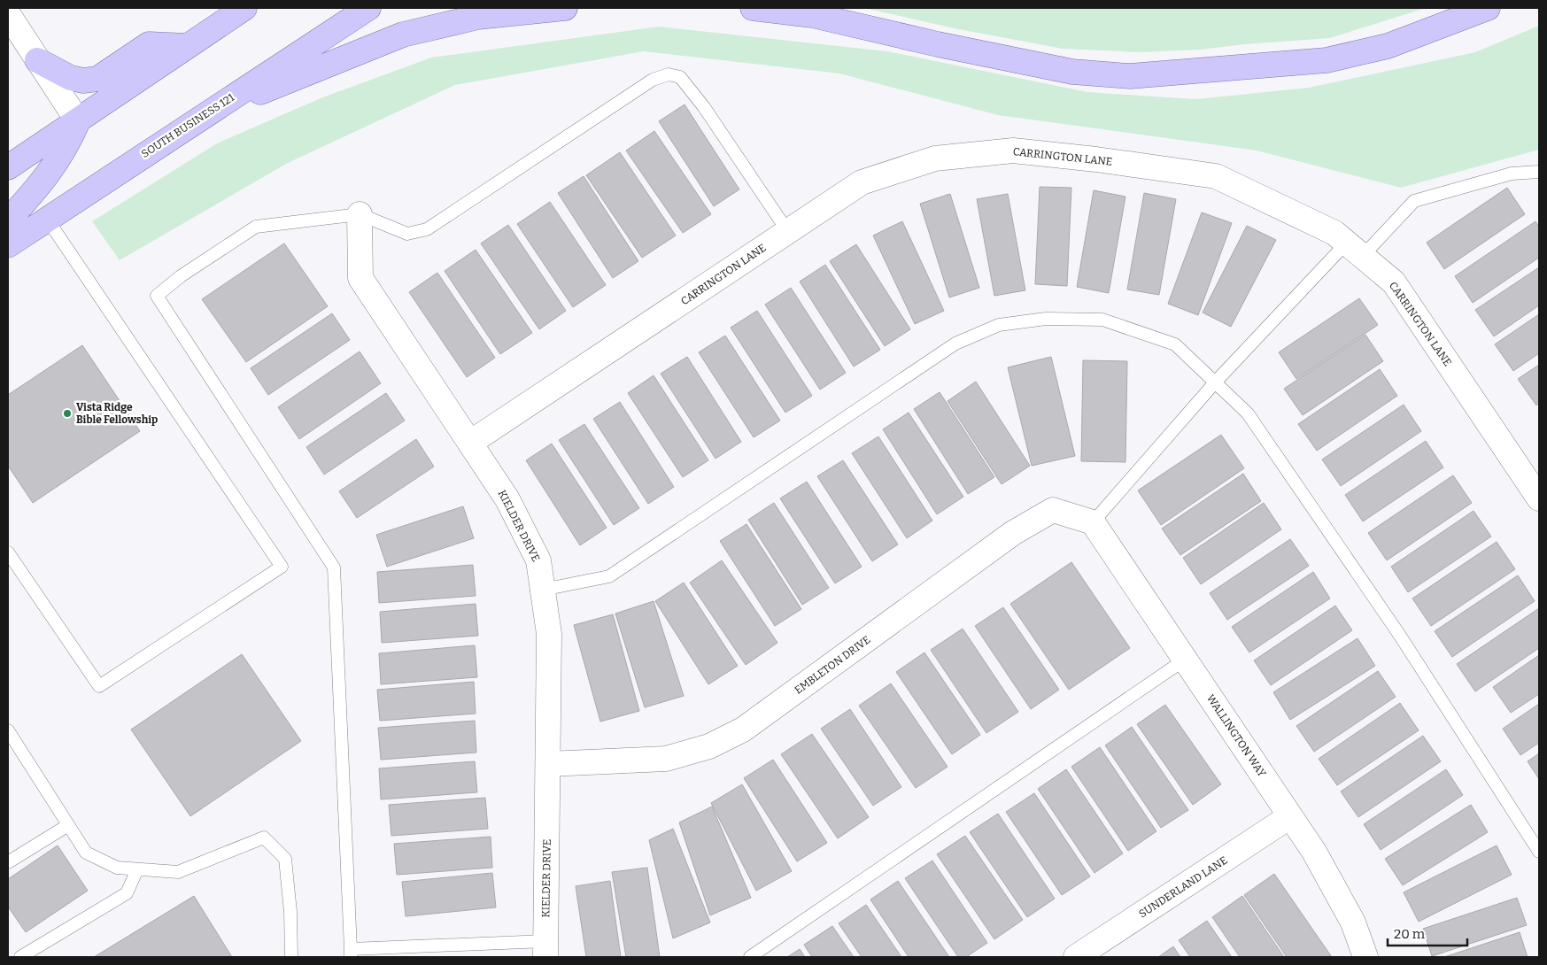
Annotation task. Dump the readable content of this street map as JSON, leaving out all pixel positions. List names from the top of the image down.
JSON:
{
  "streets": {
    "main road": ["SOUTH BUSINESS 121"],
    "street": [
      "CARRINGTON LANE",
      "KIELDER DRIVE",
      "EMBLETON DRIVE",
      "WALLINGTON WAY",
      "SUNDERLAND LANE"
    ]
  },
  "crossings": [
    ["CARRINGTON LANE", "KIELDER DRIVE"],
    ["KIELDER DRIVE", "EMBLETON DRIVE"],
    ["EMBLETON DRIVE", "WALLINGTON WAY"],
    ["WALLINGTON WAY", "SUNDERLAND LANE"]
  ],
  "places": ["Vista Ridge Bible Fellowship"],
  "scale_bar": "20 m"
}
